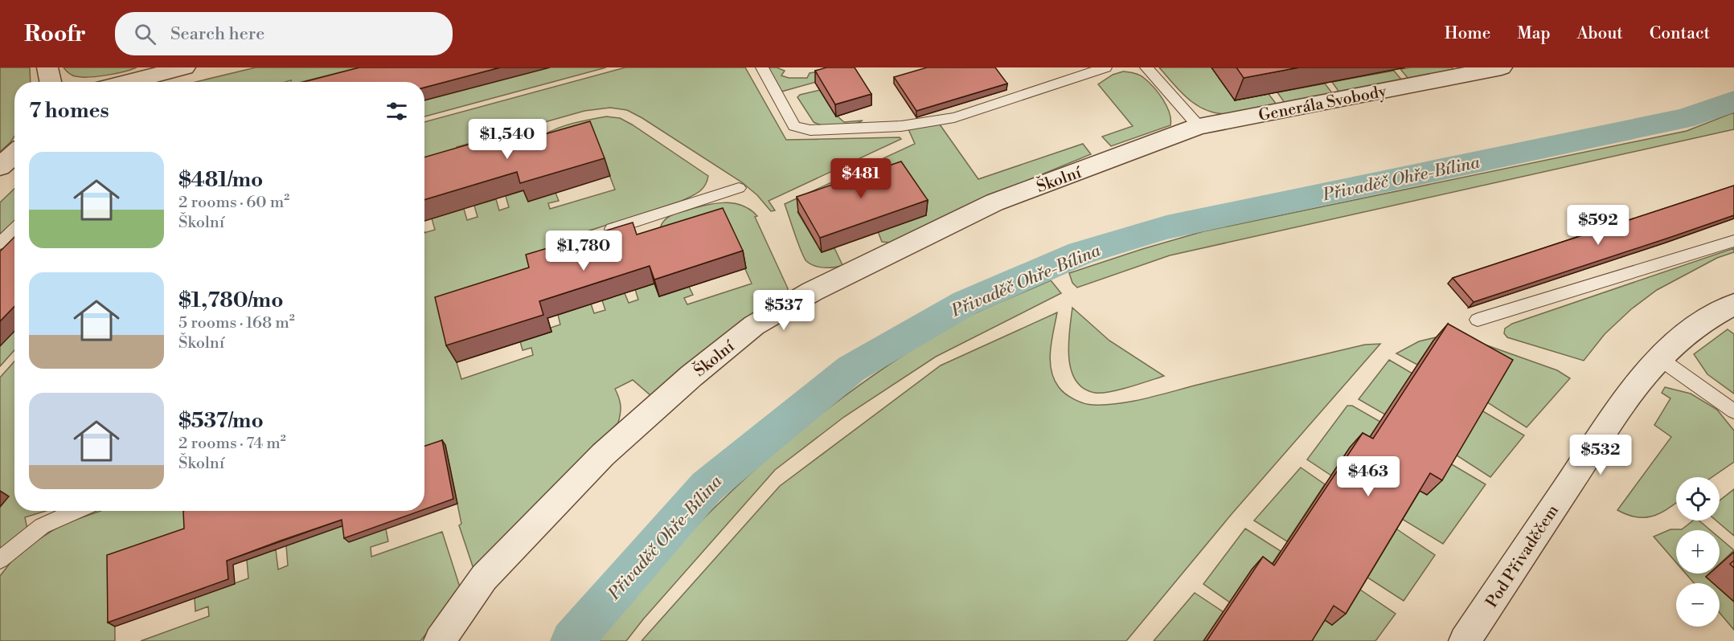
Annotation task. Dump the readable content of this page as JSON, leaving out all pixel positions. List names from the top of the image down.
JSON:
{
  "streets": {
    "street": ["Generála Svobody", "Školní", "Pod Přivaděčem"]
  },
  "crossings": [
    ["Generála Svobody", "Školní"]
  ],
  "water": ["Přivaděč Ohře-Bílina"],
  "page": {
    "header": "Roofr",
    "search": "Search here",
    "nav": [
      "Home",
      "Map",
      "About",
      "Contact"
    ],
    "heading": "7 homes",
    "price": [
      "$1,540",
      "$481",
      "$592",
      "$1,780",
      "$537",
      "$532",
      "$463"
    ],
    "list": [
      {
        "name": "$481/mo",
        "note": "2 rooms · 60 m² · Školní"
      },
      {
        "name": "$1,780/mo",
        "note": "5 rooms · 168 m² · Školní"
      },
      {
        "name": "$537/mo",
        "note": "2 rooms · 74 m² · Školní"
      }
    ],
    "map_buttons": ["+", "−"]
  }
}
